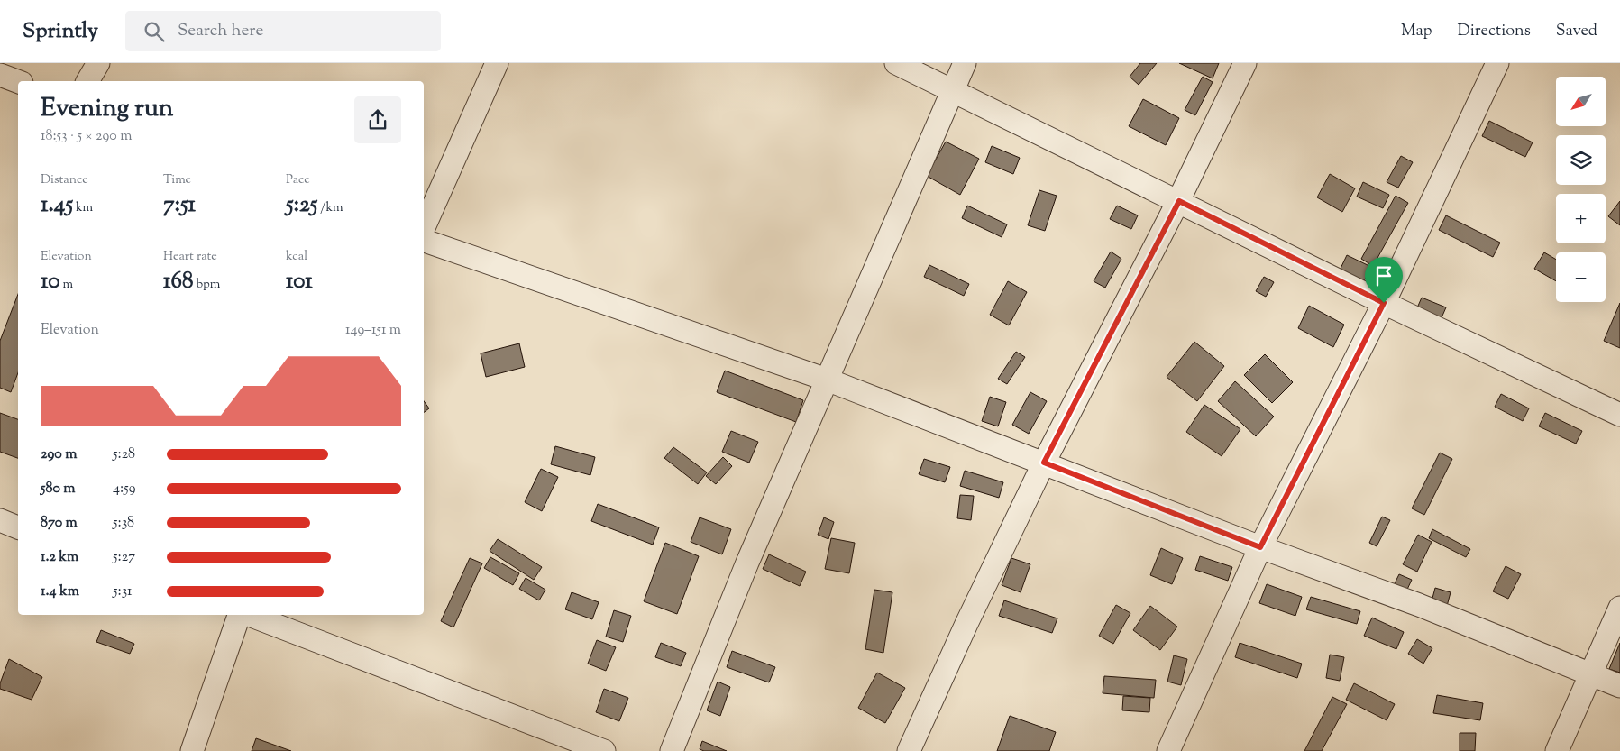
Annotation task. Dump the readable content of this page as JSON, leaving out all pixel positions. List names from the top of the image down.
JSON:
{
  "north": "bottom left",
  "page": {
    "header": "Sprintly",
    "search": "Search here",
    "nav": ["Map", "Directions", "Saved"],
    "map_buttons": ["+", "−"],
    "heading": ["Evening run", "18:53 · 5 × 290 m"],
    "stats": [
      ["Distance", "1.45 km"],
      ["Time", "7:51"],
      ["Pace", "5:25 /km"],
      ["Elevation", "10 m"],
      ["Heart rate", "168 bpm"],
      ["kcal", "101"]
    ],
    "chart": ["Elevation", "149–151 m"],
    "list": [
      {
        "name": "290 m",
        "note": "5:28"
      },
      {
        "name": "580 m",
        "note": "4:59"
      },
      {
        "name": "870 m",
        "note": "5:38"
      },
      {
        "name": "1.2 km",
        "note": "5:27"
      },
      {
        "name": "1.4 km",
        "note": "5:31"
      }
    ]
  }
}
